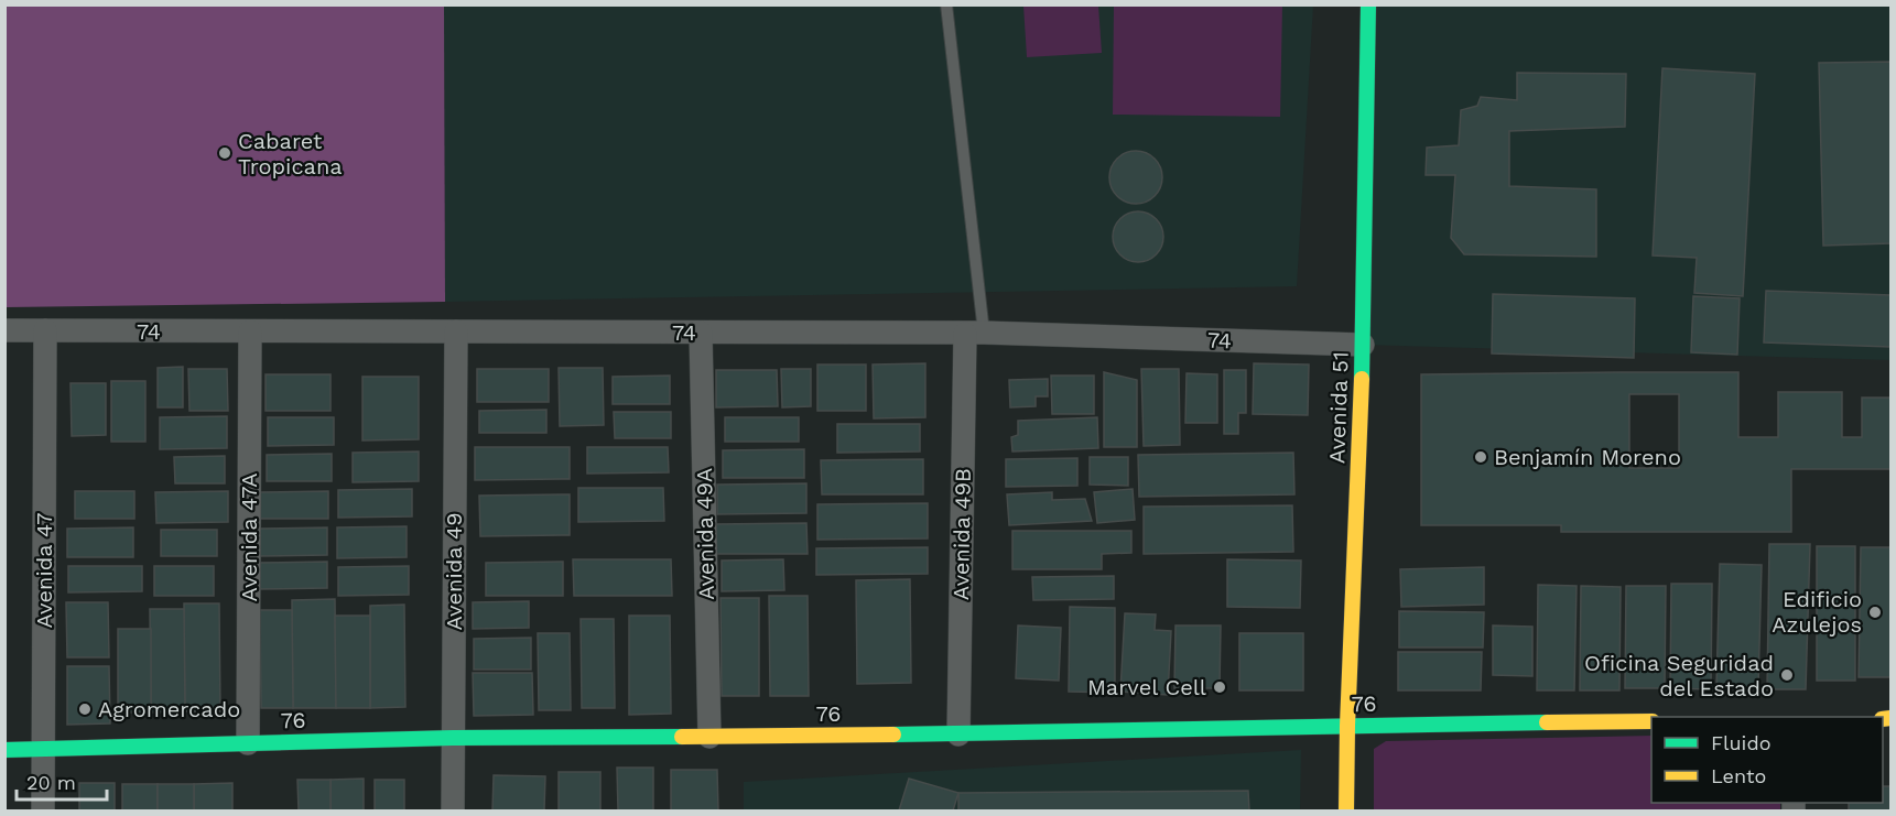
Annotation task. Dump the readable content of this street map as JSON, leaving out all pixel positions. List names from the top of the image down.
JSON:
{
  "streets": {
    "street": [
      "74",
      "Avenida 51",
      "Avenida 49A",
      "Avenida 49B",
      "Avenida 47A",
      "Avenida 47",
      "Avenida 49",
      "76"
    ]
  },
  "crossings": [
    ["74", "Avenida 51"],
    ["74", "Avenida 49A"],
    ["74", "Avenida 49B"],
    ["74", "Avenida 47A"],
    ["74", "Avenida 47"],
    ["74", "Avenida 49"],
    ["Avenida 51", "76"],
    ["Avenida 49A", "76"],
    ["Avenida 49B", "76"],
    ["Avenida 47A", "76"],
    ["Avenida 47", "76"],
    ["Avenida 49", "76"]
  ],
  "places": [
    "Cabaret Tropicana",
    "Benjamín Moreno",
    "Edificio Azulejos",
    "Oficina Seguridad del Estado",
    "Marvel Cell",
    "Agromercado"
  ],
  "legend": ["Fluido", "Lento"],
  "scale_bar": "20 m"
}
